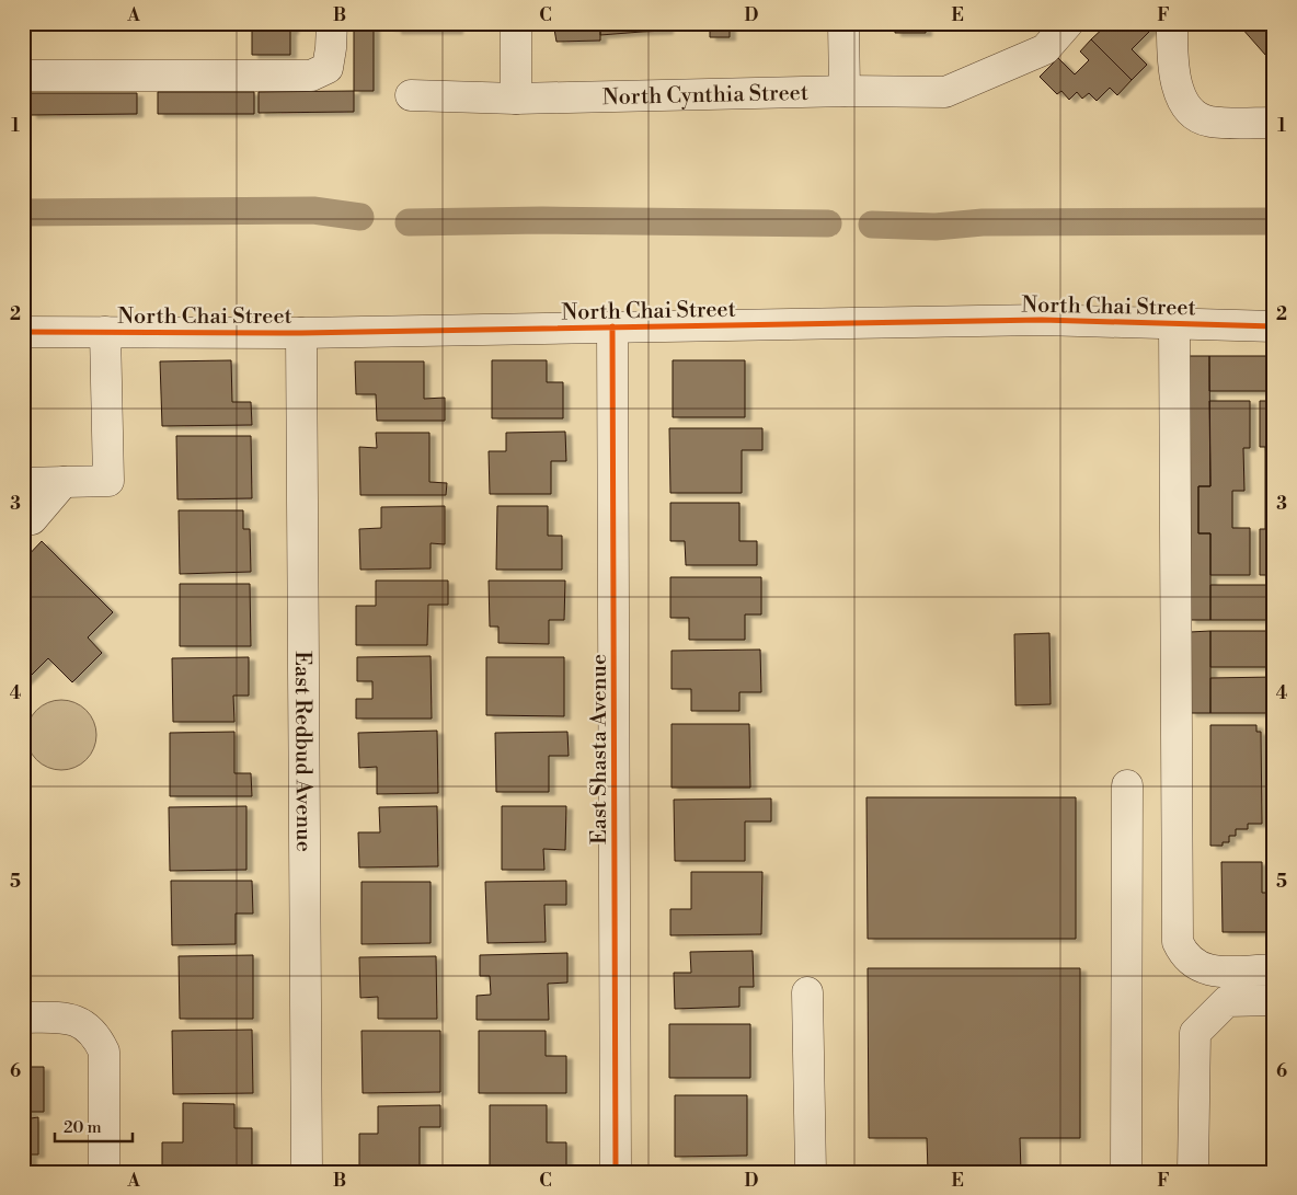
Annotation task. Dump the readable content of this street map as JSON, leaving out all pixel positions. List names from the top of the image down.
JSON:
{
  "streets": {
    "street": [
      "North Cynthia Street",
      "North Chai Street",
      "East Shasta Avenue",
      "East Redbud Avenue"
    ]
  },
  "crossings": [
    ["North Chai Street", "East Shasta Avenue"],
    ["North Chai Street", "East Redbud Avenue"]
  ],
  "scale_bar": "20 m",
  "grid": {
    "columns": [
      "A",
      "B",
      "C",
      "D",
      "E",
      "F"
    ],
    "rows": [
      "1",
      "2",
      "3",
      "4",
      "5",
      "6"
    ]
  }
}
